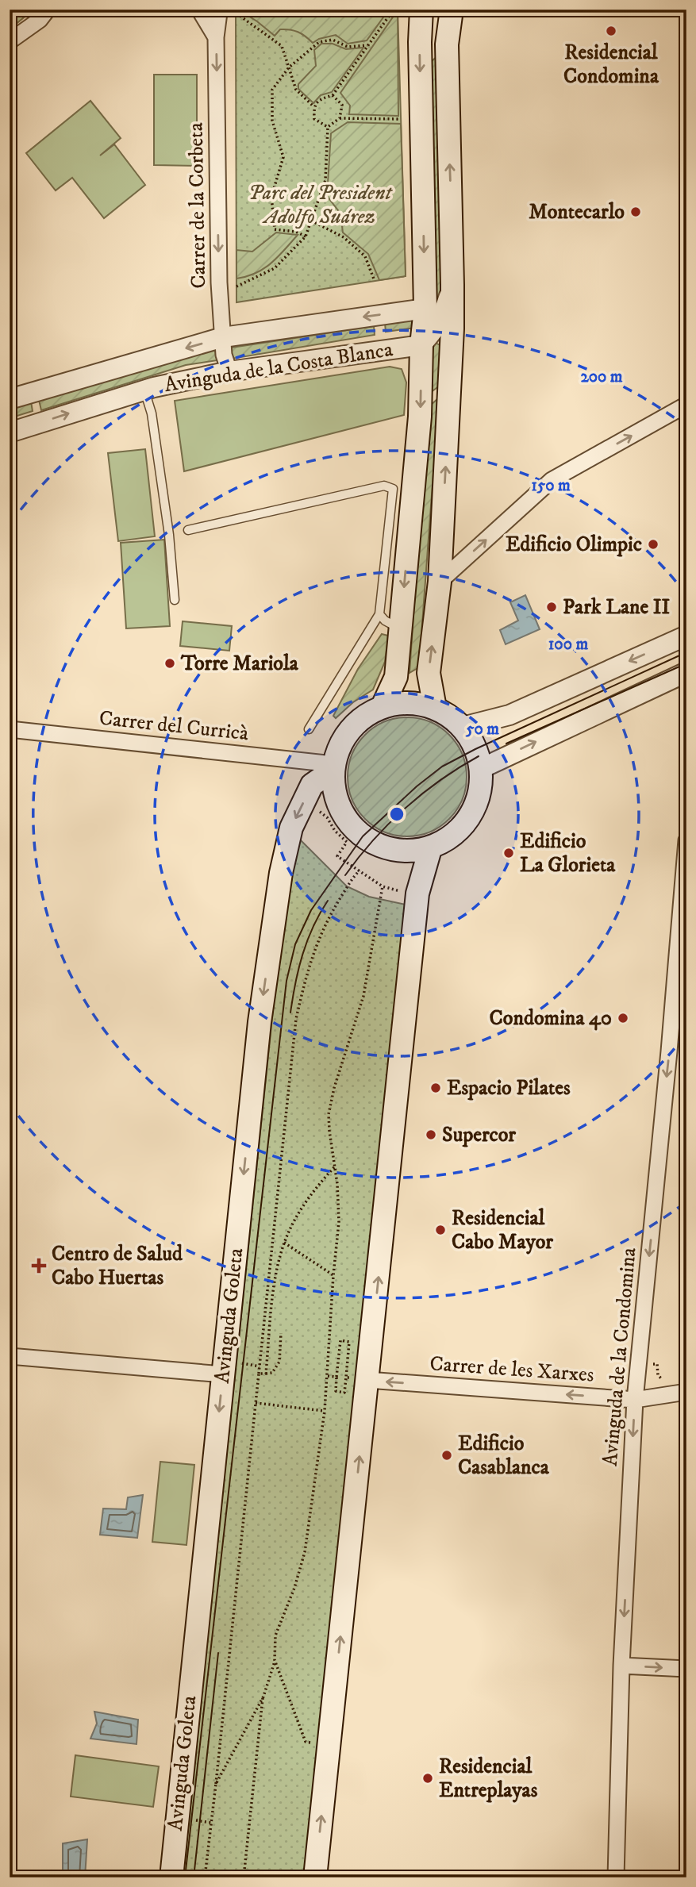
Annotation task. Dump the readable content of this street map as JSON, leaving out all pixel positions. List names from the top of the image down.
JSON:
{
  "streets": {
    "main road": ["Avinguda de la Costa Blanca", "Avinguda Goleta"],
    "street": [
      "Carrer de la Corbeta",
      "Carrer del Curricà",
      "Avinguda de la Condomina",
      "Carrer de les Xarxes"
    ]
  },
  "crossings": [
    ["Carrer de la Corbeta", "Avinguda de la Costa Blanca"],
    ["Avinguda de la Costa Blanca", "Carrer del Curricà"],
    ["Avinguda de la Costa Blanca", "Avinguda Goleta"],
    ["Carrer del Curricà", "Avinguda Goleta"],
    ["Avinguda de la Condomina", "Carrer de les Xarxes"]
  ],
  "one_way": ["Carrer de la Corbeta", "Avinguda de la Condomina", "Carrer de les Xarxes"],
  "parks": ["Parc del President Adolfo Suárez"],
  "places": {
    "other": [
      "Residencial Condomina",
      "Montecarlo",
      "Edificio Olimpic",
      "Park Lane II",
      "Torre Mariola",
      "Edificio La Glorieta",
      "Condomina 40",
      "Espacio Pilates",
      "Supercor",
      "Residencial Cabo Mayor",
      "Edificio Casablanca",
      "Residencial Entreplayas"
    ],
    "health": ["Centro de Salud Cabo Huertas"]
  },
  "rings": [
    "200 m",
    "150 m",
    "100 m",
    "50 m"
  ]
}
